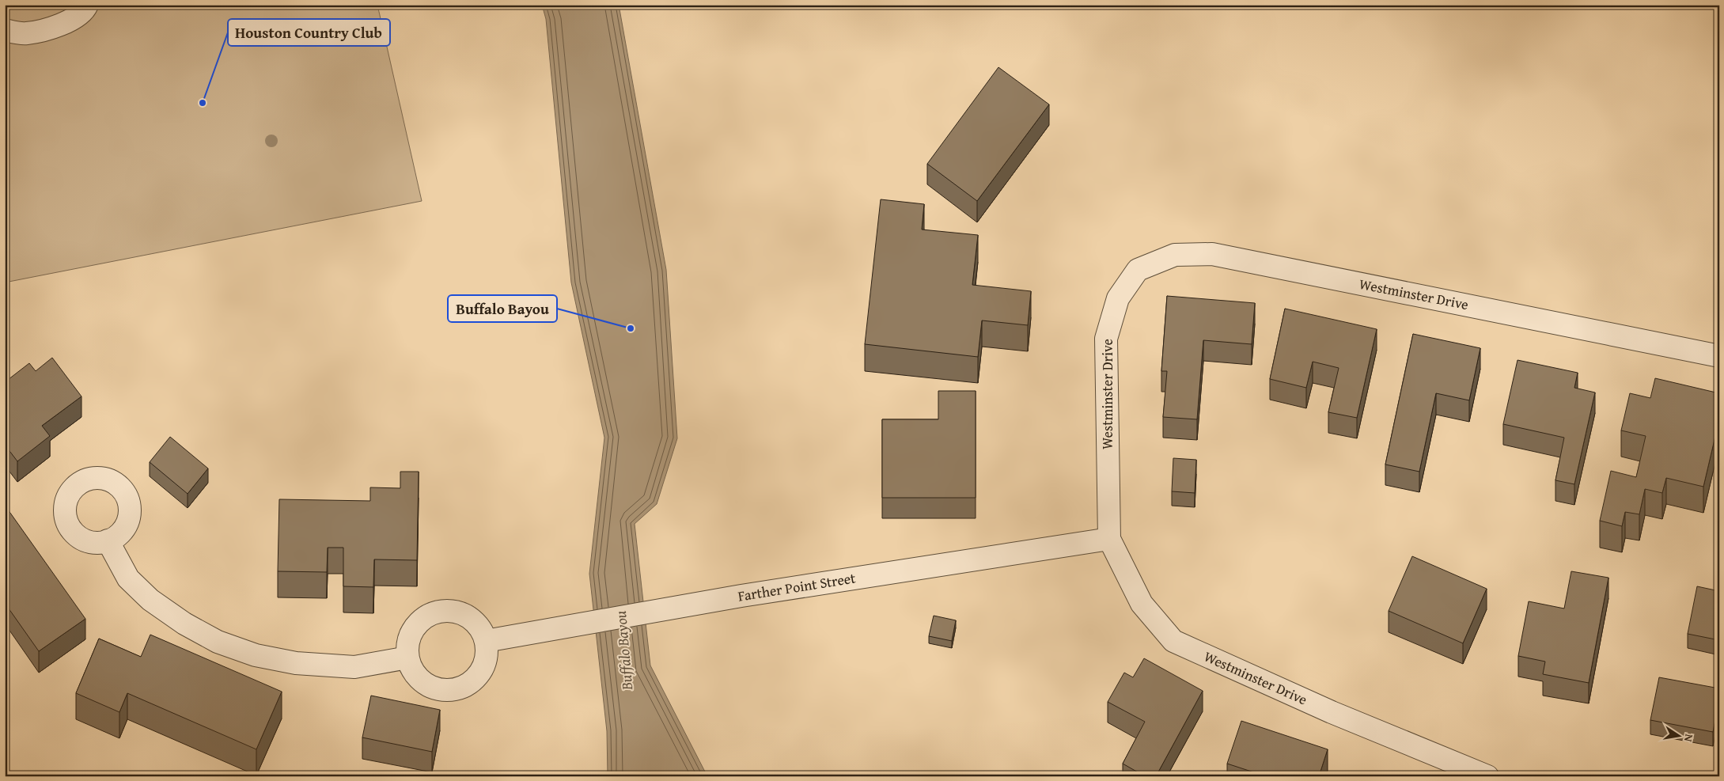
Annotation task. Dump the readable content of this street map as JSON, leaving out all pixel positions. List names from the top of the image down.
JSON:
{
  "streets": {
    "street": ["Westminster Drive", "Farther Point Street"]
  },
  "crossings": [
    ["Westminster Drive", "Farther Point Street"]
  ],
  "water": ["Buffalo Bayou"],
  "places": ["Houston Country Club", "Buffalo Bayou"],
  "north": "right"
}
